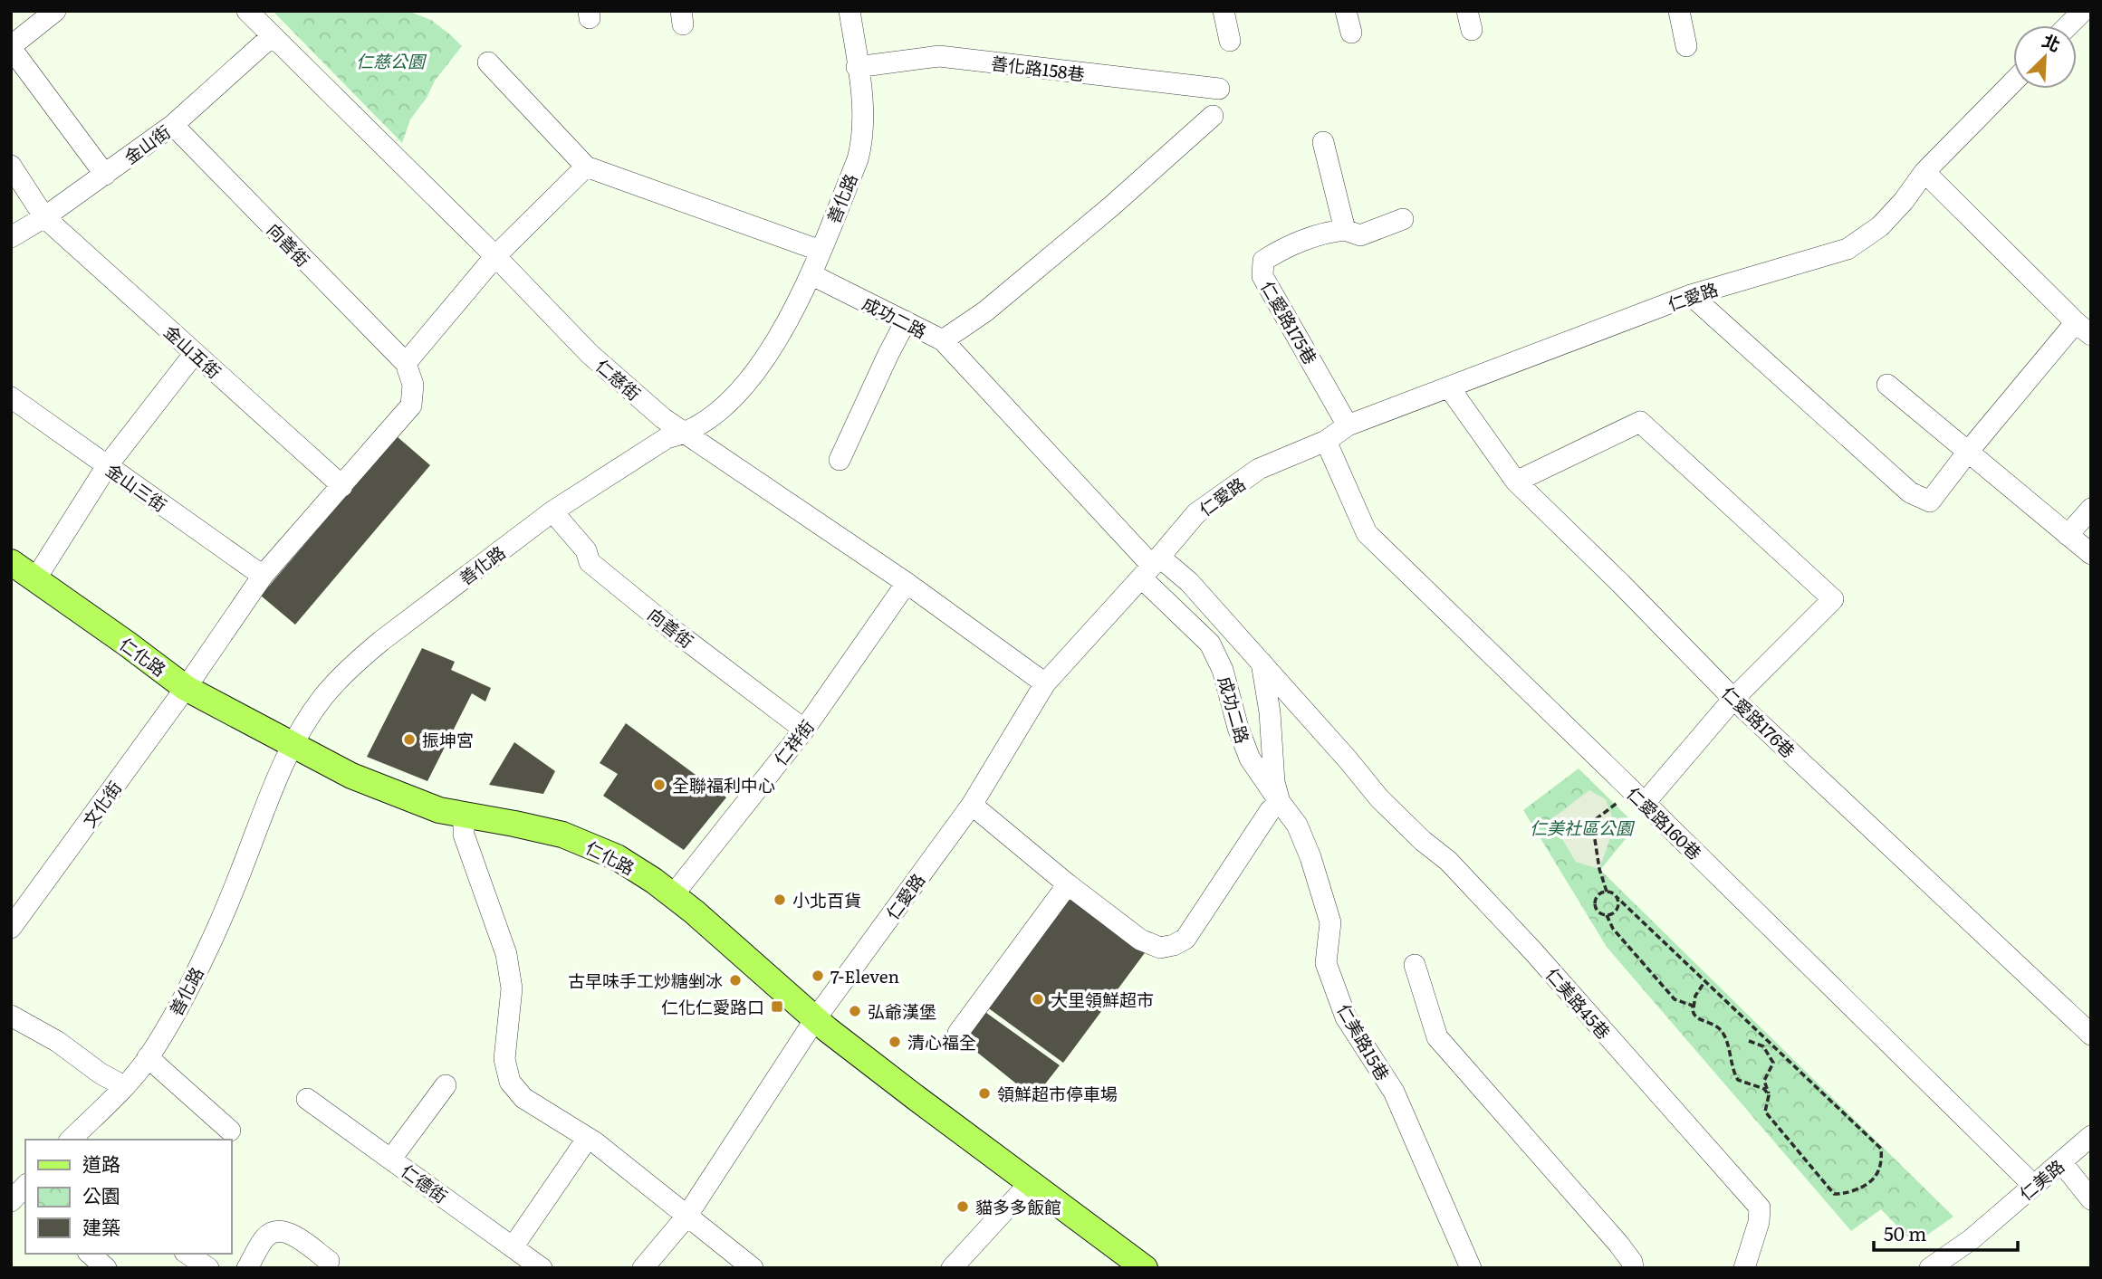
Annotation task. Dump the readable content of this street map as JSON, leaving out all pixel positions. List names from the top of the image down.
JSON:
{
  "streets": {
    "main road": ["仁化路"],
    "street": [
      "善化路158巷",
      "金山街",
      "善化路",
      "向善街",
      "仁愛路",
      "成功二路",
      "仁愛路175巷",
      "金山五街",
      "仁慈街",
      "金山三街",
      "仁愛路176巷",
      "仁祥街",
      "文化街",
      "仁愛路160巷",
      "仁美路45巷",
      "仁美路15巷",
      "仁美路",
      "仁德街"
    ]
  },
  "crossings": [
    ["善化路158巷", "善化路"],
    ["金山街", "向善街"],
    ["金山街", "金山五街"],
    ["金山街", "仁慈街"],
    ["善化路", "向善街"],
    ["善化路", "成功二路"],
    ["善化路", "仁慈街"],
    ["善化路", "仁化路"],
    ["向善街", "仁祥街"],
    ["向善街", "文化街"],
    ["仁愛路", "成功二路"],
    ["仁愛路", "仁愛路175巷"],
    ["仁愛路", "仁慈街"],
    ["仁愛路", "仁化路"],
    ["仁愛路", "仁愛路176巷"],
    ["仁愛路", "仁愛路160巷"],
    ["成功二路", "仁美路45巷"],
    ["成功二路", "仁美路15巷"],
    ["金山五街", "文化街"],
    ["仁慈街", "仁祥街"],
    ["金山三街", "文化街"],
    ["仁化路", "仁祥街"],
    ["仁化路", "文化街"],
    ["仁愛路160巷", "仁美路"]
  ],
  "parks": ["仁慈公園", "仁美社區公園"],
  "places": {
    "other": [
      "振坤宮",
      "全聯福利中心",
      "小北百貨",
      "7-Eleven",
      "古早味手工炒糖剉冰",
      "大里領鮮超市",
      "弘爺漢堡",
      "清心福全",
      "領鮮超市停車場",
      "貓多多飯館"
    ],
    "transit": ["仁化仁愛路口"]
  },
  "legend": ["道路", "公園", "建築"],
  "scale_bar": "50 m",
  "north": "top right"
}
